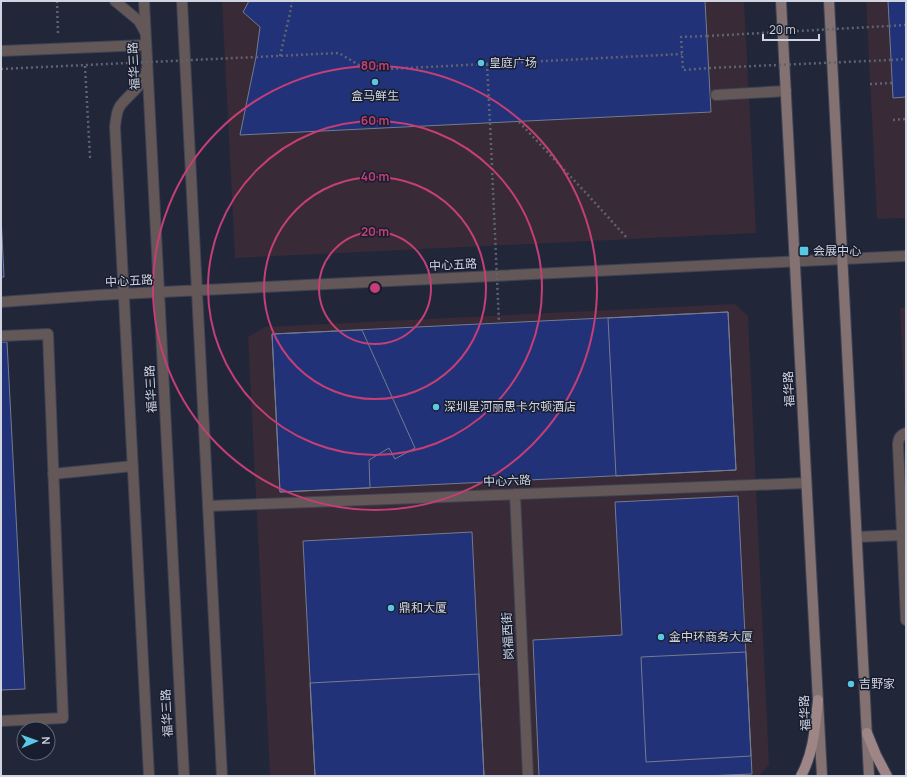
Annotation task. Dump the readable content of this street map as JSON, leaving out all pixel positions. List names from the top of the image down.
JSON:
{
  "streets": {
    "main road": ["福华路"],
    "street": [
      "福华三路",
      "中心五路",
      "中心六路",
      "岗福西街"
    ]
  },
  "crossings": [
    ["福华三路", "中心五路"],
    ["中心五路", "福华路"],
    ["福华路", "中心六路"],
    ["中心六路", "岗福西街"]
  ],
  "places": {
    "other": [
      "皇庭广场",
      "盒马鲜生",
      "深圳星河丽思卡尔顿酒店",
      "鼎和大厦",
      "金中环商务大厦",
      "吉野家"
    ],
    "transit": ["会展中心"]
  },
  "scale_bar": "20 m",
  "north": "right",
  "rings": [
    "80 m",
    "60 m",
    "40 m",
    "20 m"
  ]
}
